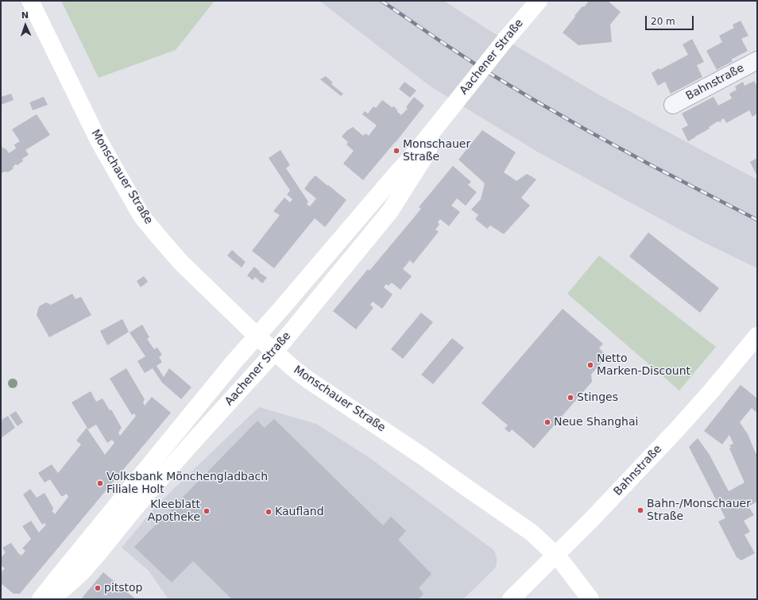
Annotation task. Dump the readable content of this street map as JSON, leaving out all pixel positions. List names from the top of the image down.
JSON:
{
  "streets": {
    "main road": ["Aachener Straße", "Bahnstraße", "Monschauer Straße"]
  },
  "crossings": [
    ["Aachener Straße", "Monschauer Straße"],
    ["Bahnstraße", "Monschauer Straße"]
  ],
  "places": [
    "Monschauer Straße",
    "Netto Marken-Discount",
    "Stinges",
    "Neue Shanghai",
    "Volksbank Mönchengladbach Filiale Holt",
    "Bahn-/Monschauer Straße",
    "Kleeblatt Apotheke",
    "Kaufland",
    "pitstop"
  ],
  "scale_bar": "20 m",
  "north": "top"
}
